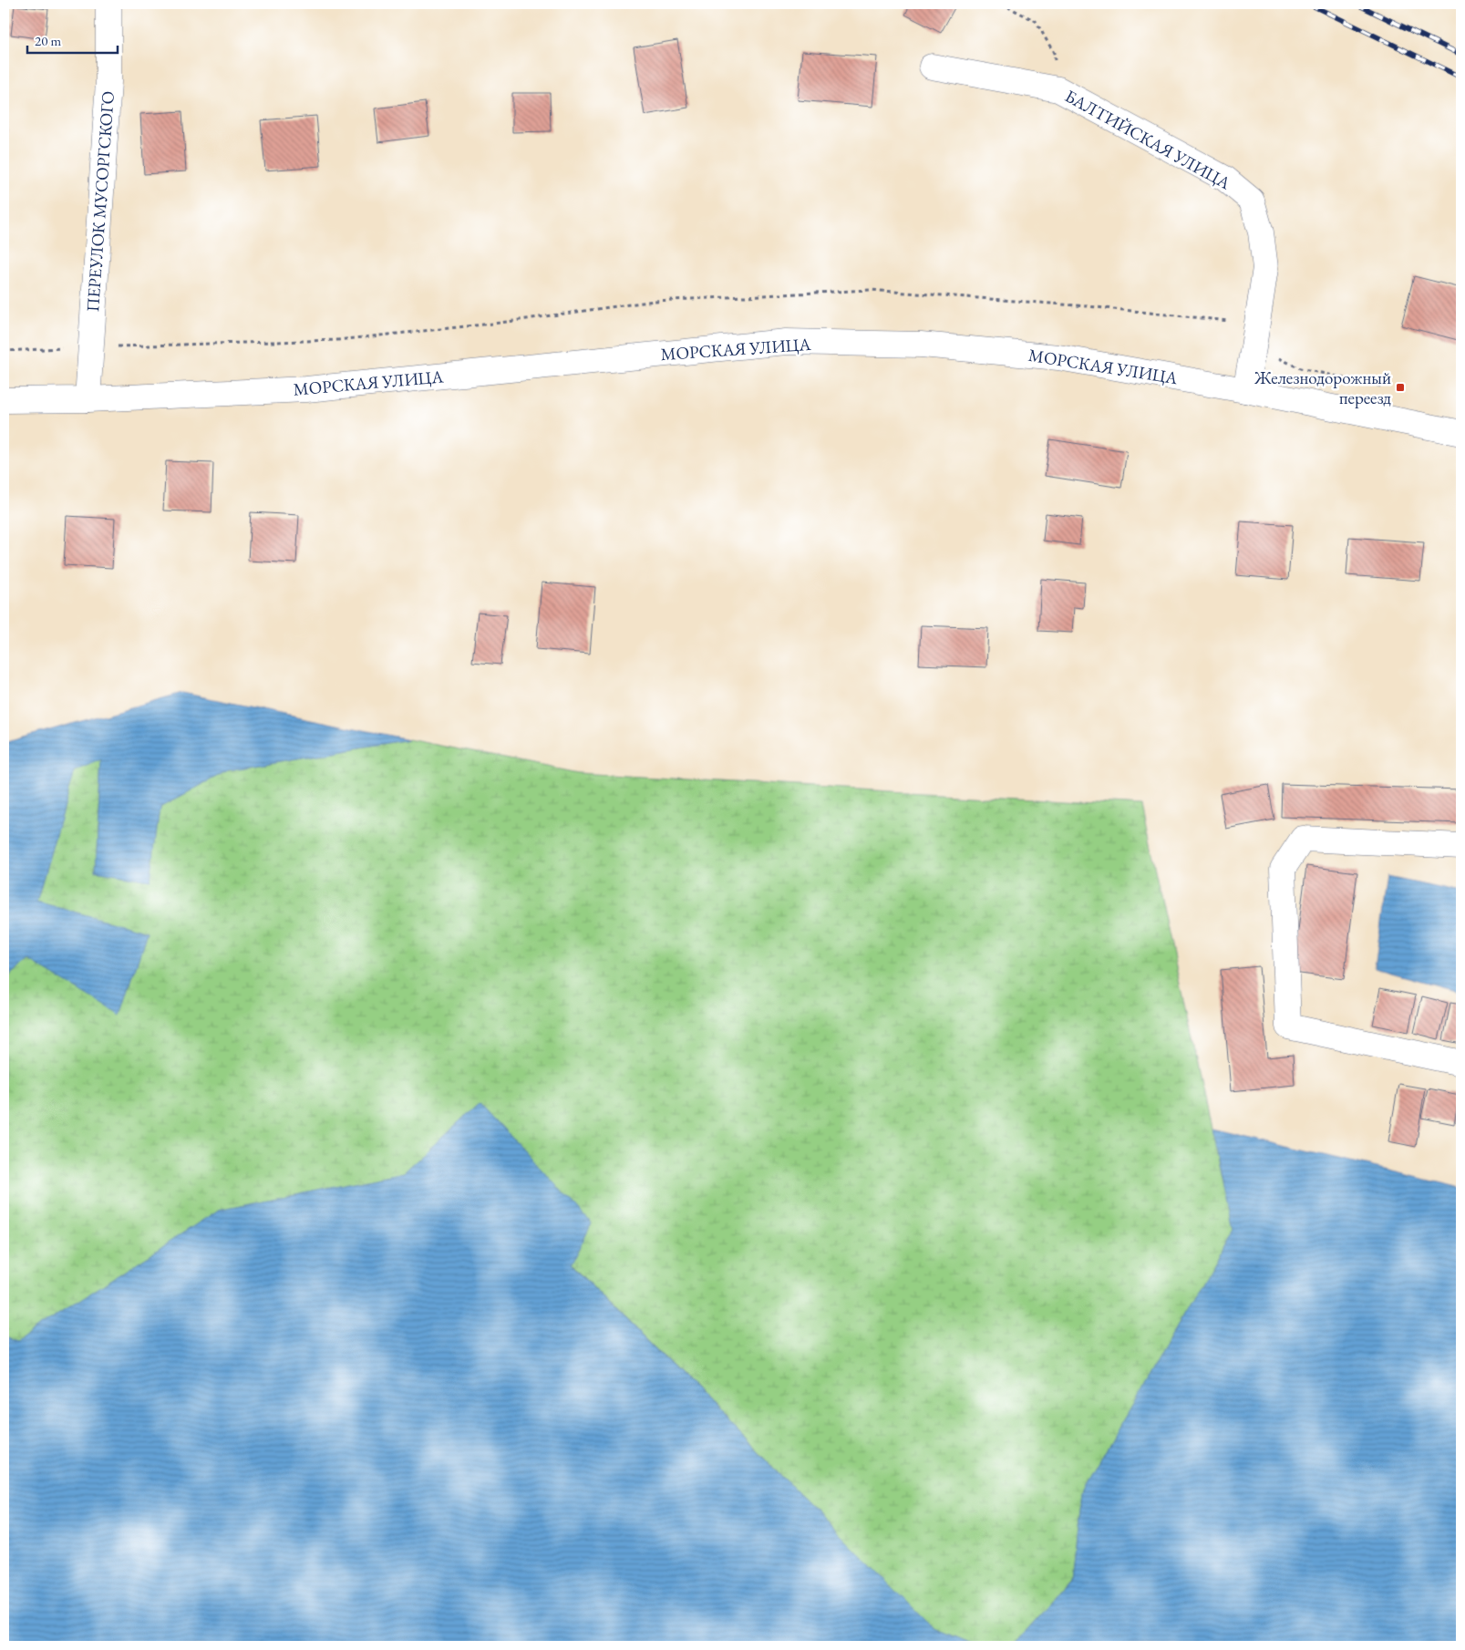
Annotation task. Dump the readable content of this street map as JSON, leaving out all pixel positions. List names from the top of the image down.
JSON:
{
  "streets": {
    "main road": ["БАЛТИЙСКАЯ УЛИЦА", "ПЕРЕУЛОК МУСОРГСКОГО", "МОРСКАЯ УЛИЦА"]
  },
  "crossings": [
    ["БАЛТИЙСКАЯ УЛИЦА", "МОРСКАЯ УЛИЦА"],
    ["ПЕРЕУЛОК МУСОРГСКОГО", "МОРСКАЯ УЛИЦА"]
  ],
  "places": {
    "transit": ["Железнодорожный переезд"]
  },
  "scale_bar": "20 m"
}
